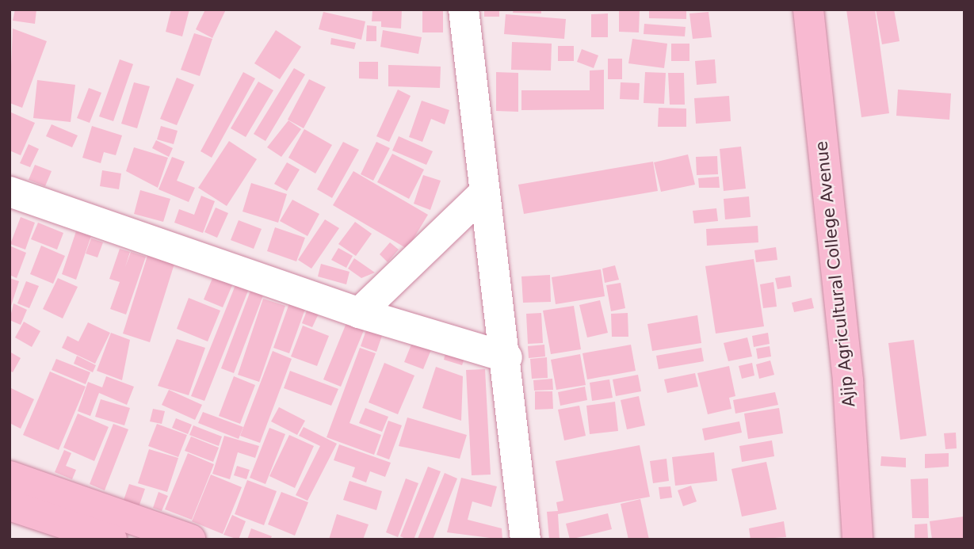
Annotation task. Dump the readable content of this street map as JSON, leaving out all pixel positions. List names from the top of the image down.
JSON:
{
  "streets": {
    "main road": ["Ajip Agricultural College Avenue"]
  }
}
